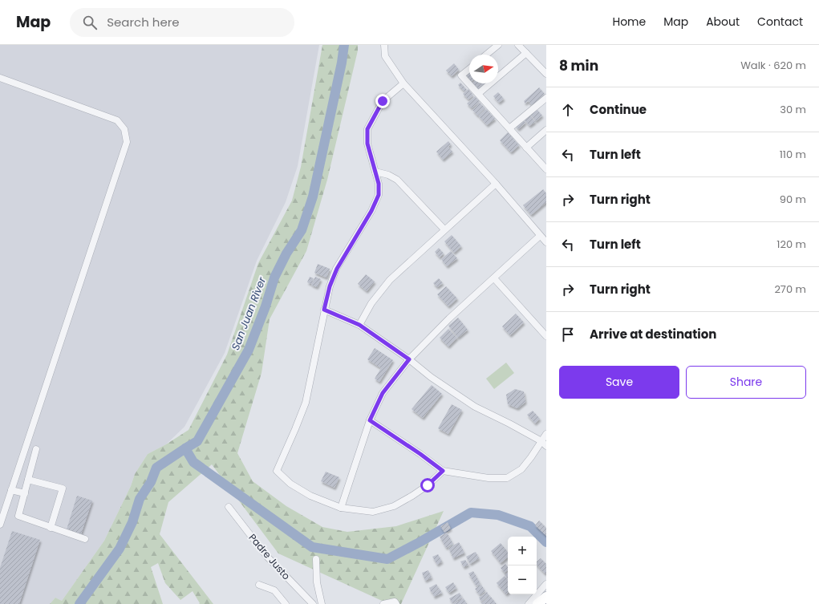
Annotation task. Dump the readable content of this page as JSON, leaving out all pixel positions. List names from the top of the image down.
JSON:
{
  "streets": {
    "street": ["Padre Justo"]
  },
  "water": ["San Juan River"],
  "north": "right",
  "page": {
    "header": "Map",
    "search": "Search here",
    "nav": [
      "Home",
      "Map",
      "About",
      "Contact"
    ],
    "heading": ["8 min", "Walk · 620 m"],
    "list": [
      ["Continue", "30 m"],
      ["Turn left", "110 m"],
      ["Turn right", "90 m"],
      ["Turn left", "120 m"],
      ["Turn right", "270 m"],
      "Arrive at destination"
    ],
    "buttons": ["Save", "Share"],
    "map_buttons": ["+", "−"]
  }
}
